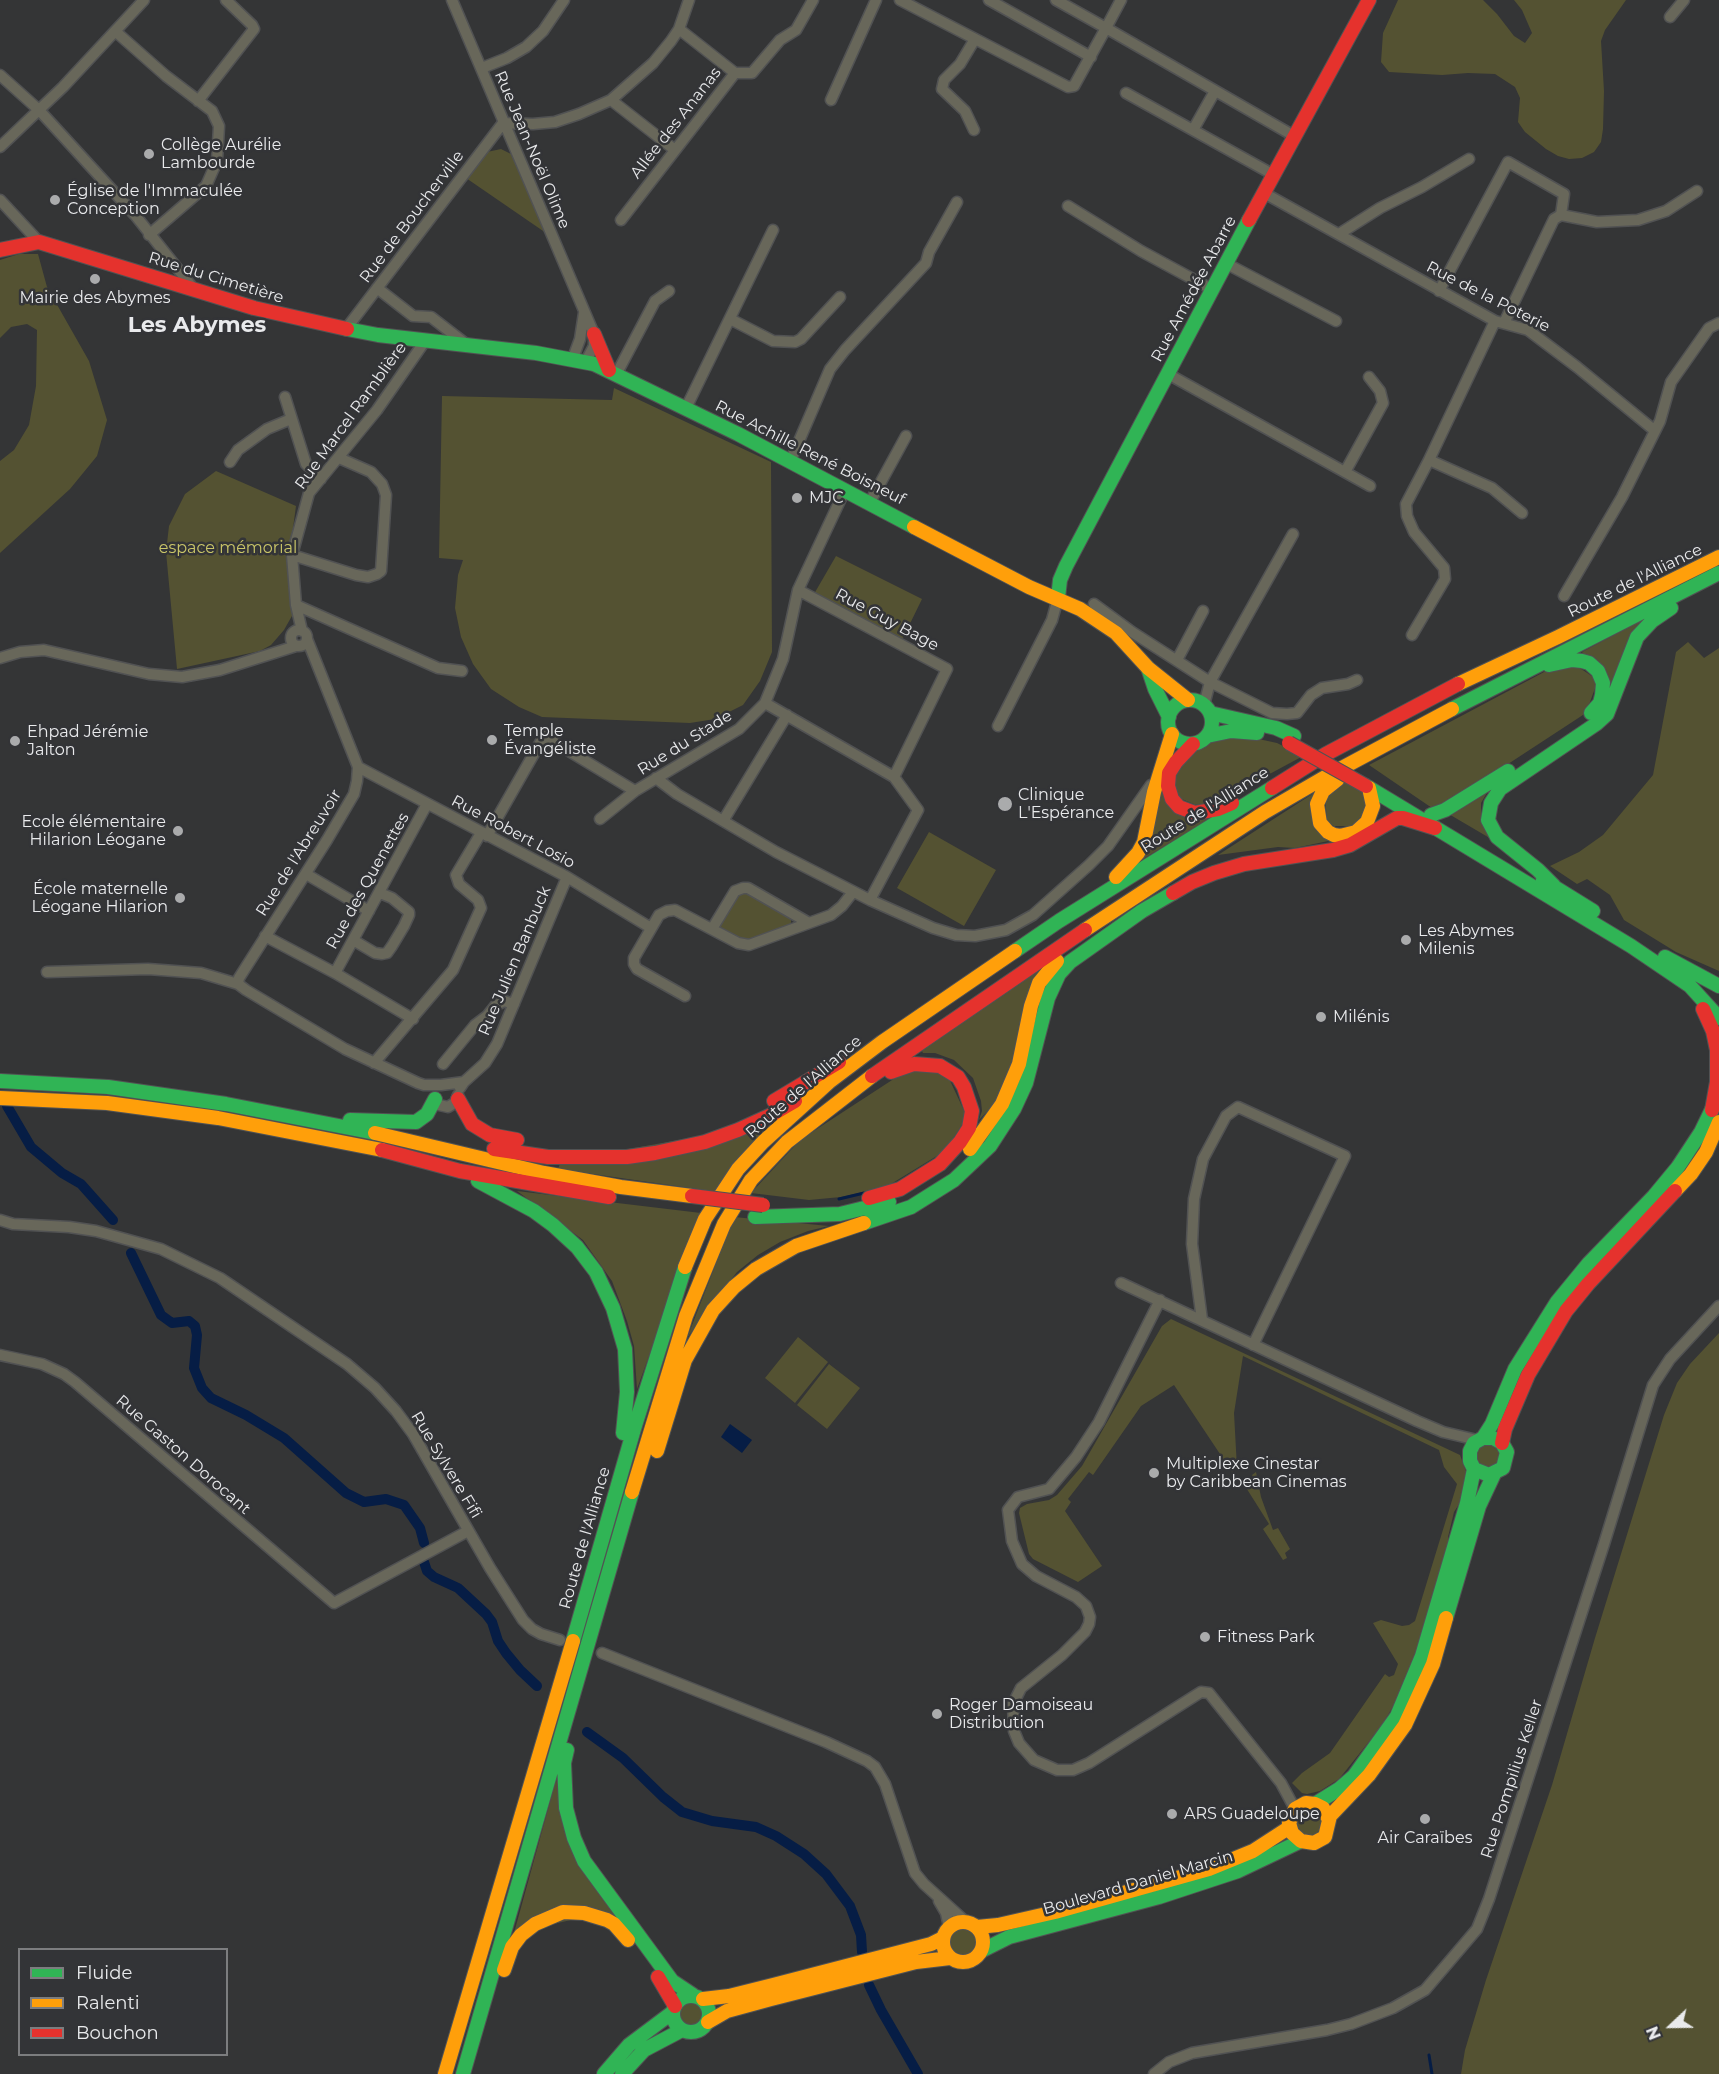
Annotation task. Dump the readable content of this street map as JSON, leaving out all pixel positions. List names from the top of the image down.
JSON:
{
  "streets": {
    "main road": [
      "Rue du Cimetière",
      "Rue Amédée Abarre",
      "Rue Achille René Boisneuf",
      "Route de l'Alliance",
      "Boulevard Daniel Marcin"
    ],
    "street": [
      "Allée des Ananas",
      "Rue Jean-Noël Olime",
      "Rue de Boucherville",
      "Rue de la Poterie",
      "Rue Marcel Ramblière",
      "Rue Guy Bage",
      "Rue du Stade",
      "Rue Robert Losio",
      "Rue de l'Abreuvoir",
      "Rue des Quenettes",
      "Rue Julien Banbuck",
      "Rue Gaston Dorocant",
      "Rue Sylvere Fifi",
      "Rue Pompilius Keller"
    ]
  },
  "crossings": [
    ["Rue Jean-Noël Olime", "Rue de Boucherville"],
    ["Rue de Boucherville", "Rue du Cimetière"],
    ["Rue du Cimetière", "Rue Marcel Ramblière"],
    ["Rue du Cimetière", "Rue Achille René Boisneuf"],
    ["Rue Amédée Abarre", "Rue de la Poterie"],
    ["Rue Amédée Abarre", "Rue Achille René Boisneuf"],
    ["Rue Marcel Ramblière", "Rue Achille René Boisneuf"],
    ["Rue Achille René Boisneuf", "Rue du Stade"],
    ["Rue Guy Bage", "Rue du Stade"],
    ["Rue Robert Losio", "Rue de l'Abreuvoir"],
    ["Rue Robert Losio", "Rue des Quenettes"],
    ["Rue Robert Losio", "Rue Julien Banbuck"],
    ["Rue de l'Abreuvoir", "Rue Julien Banbuck"],
    ["Rue Gaston Dorocant", "Rue Sylvere Fifi"]
  ],
  "districts": ["Les Abymes"],
  "parks": ["espace mémorial"],
  "places": [
    "Collège Aurélie Lambourde",
    "Église de l'Immaculée Conception",
    "Mairie des Abymes",
    "MJC",
    "Temple Évangéliste",
    "Ehpad Jérémie Jalton",
    "Clinique L'Espérance",
    "Ecole élémentaire Hilarion Léogane",
    "École maternelle Léogane Hilarion",
    "Les Abymes Milenis",
    "Milénis",
    "Multiplexe Cinestar by Caribbean Cinemas",
    "Fitness Park",
    "Roger Damoiseau Distribution",
    "ARS Guadeloupe",
    "Air Caraïbes"
  ],
  "legend": ["Fluide", "Ralenti", "Bouchon"],
  "north": "left"
}
